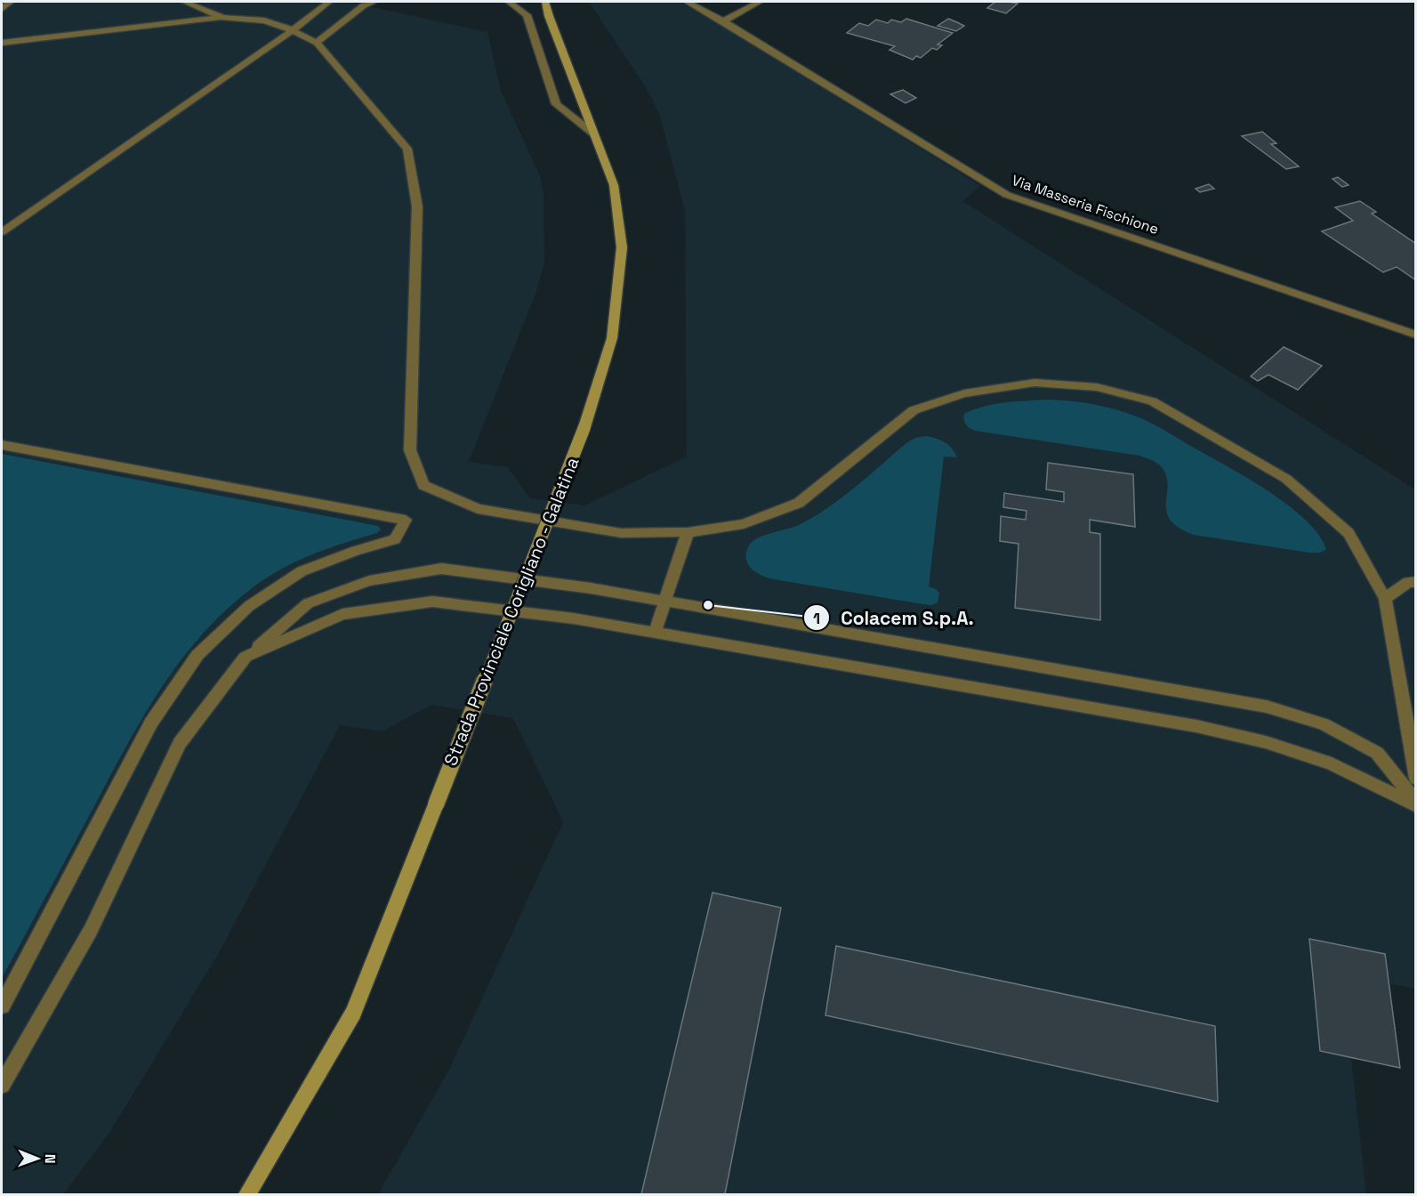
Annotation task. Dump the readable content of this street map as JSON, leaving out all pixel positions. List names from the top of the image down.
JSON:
{
  "streets": {
    "main road": ["Strada Provinciale Corigliano - Galatina"],
    "street": ["Via Masseria Fischione"]
  },
  "places": ["Colacem S.p.A."],
  "north": "right"
}
